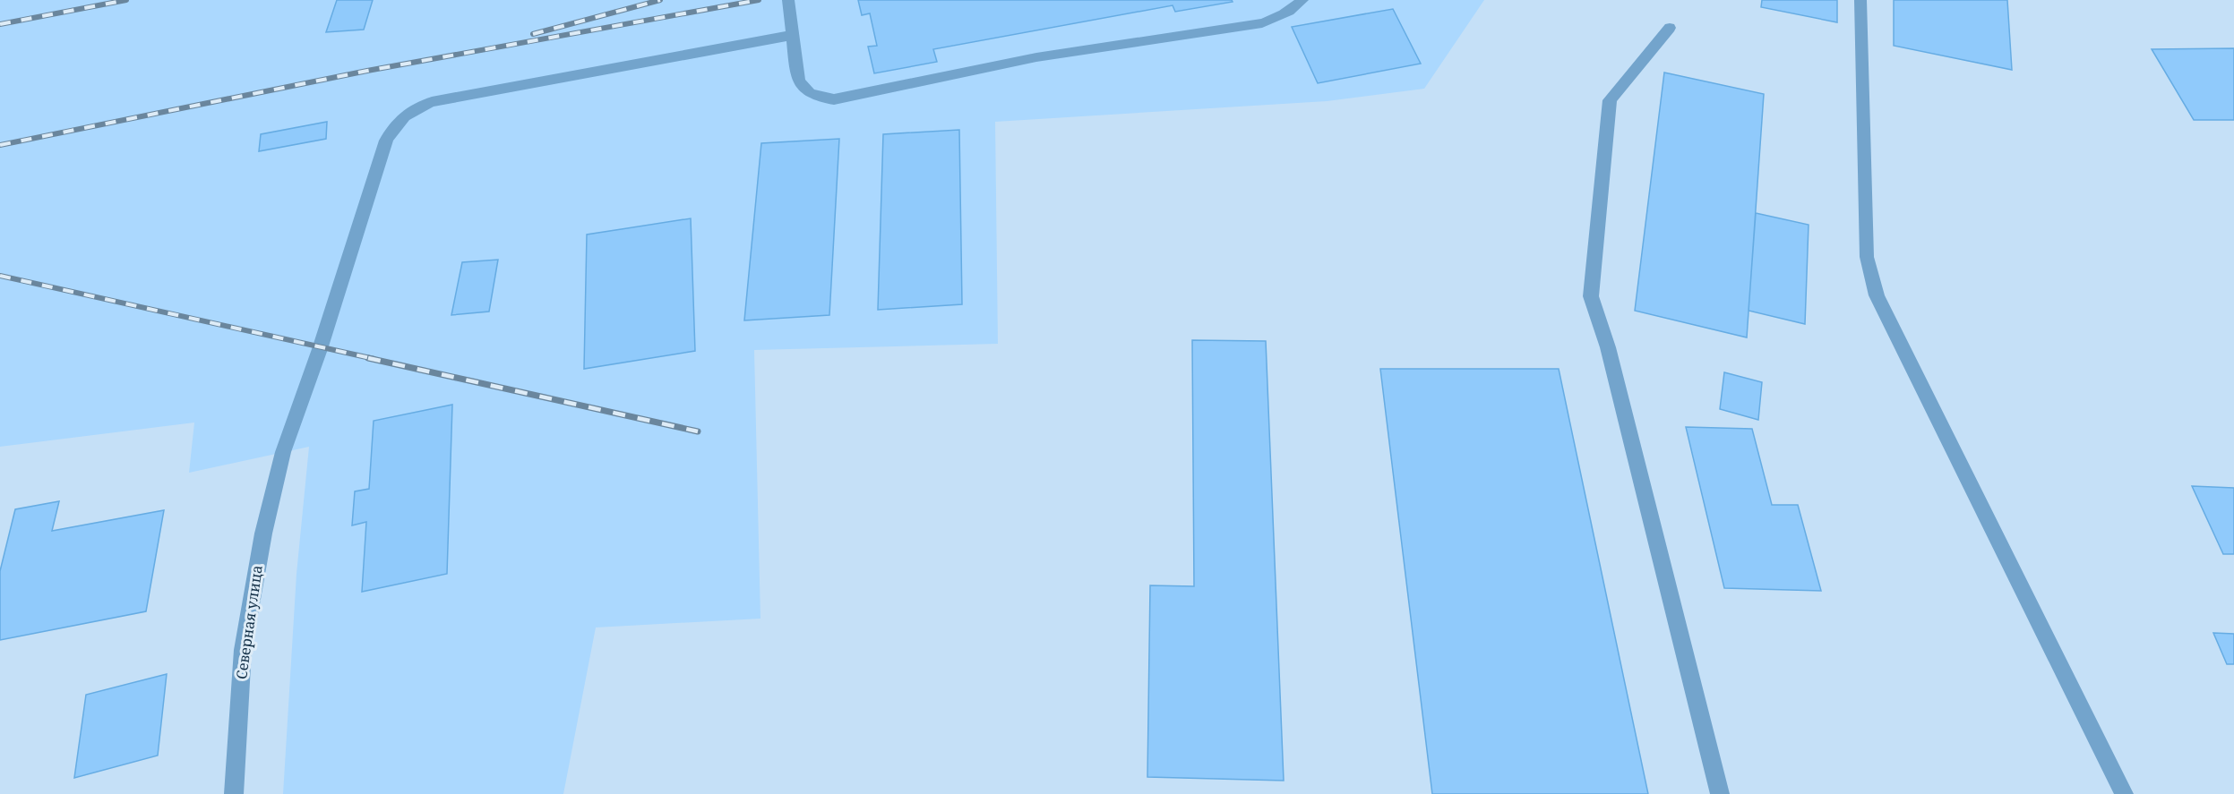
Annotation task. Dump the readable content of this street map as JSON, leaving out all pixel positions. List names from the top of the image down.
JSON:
{
  "streets": {
    "street": ["Северная улица"]
  }
}
